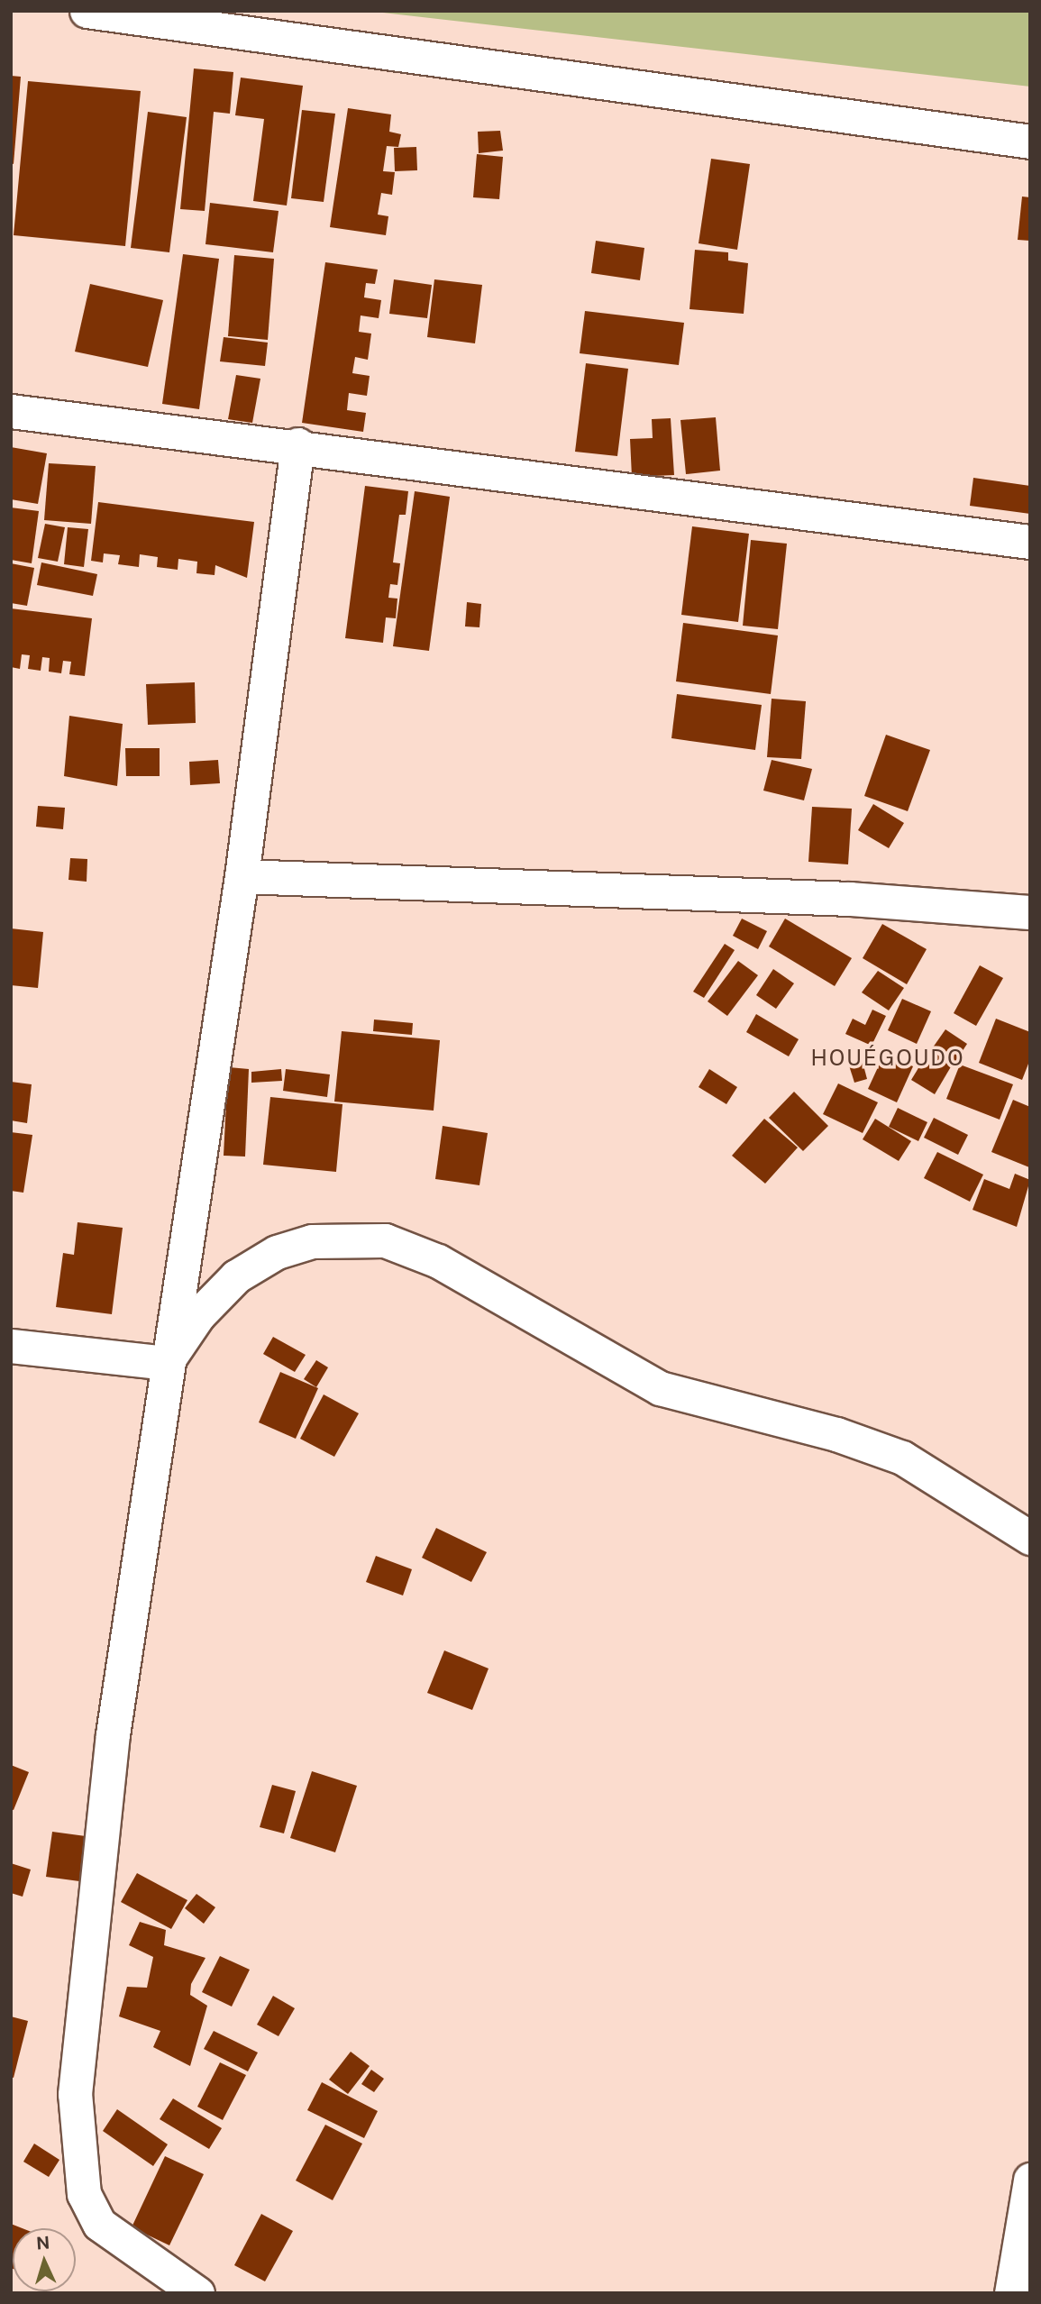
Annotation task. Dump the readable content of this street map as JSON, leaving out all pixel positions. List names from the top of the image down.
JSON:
{
  "districts": ["HOUÉGOUDO"],
  "north": "top"
}
